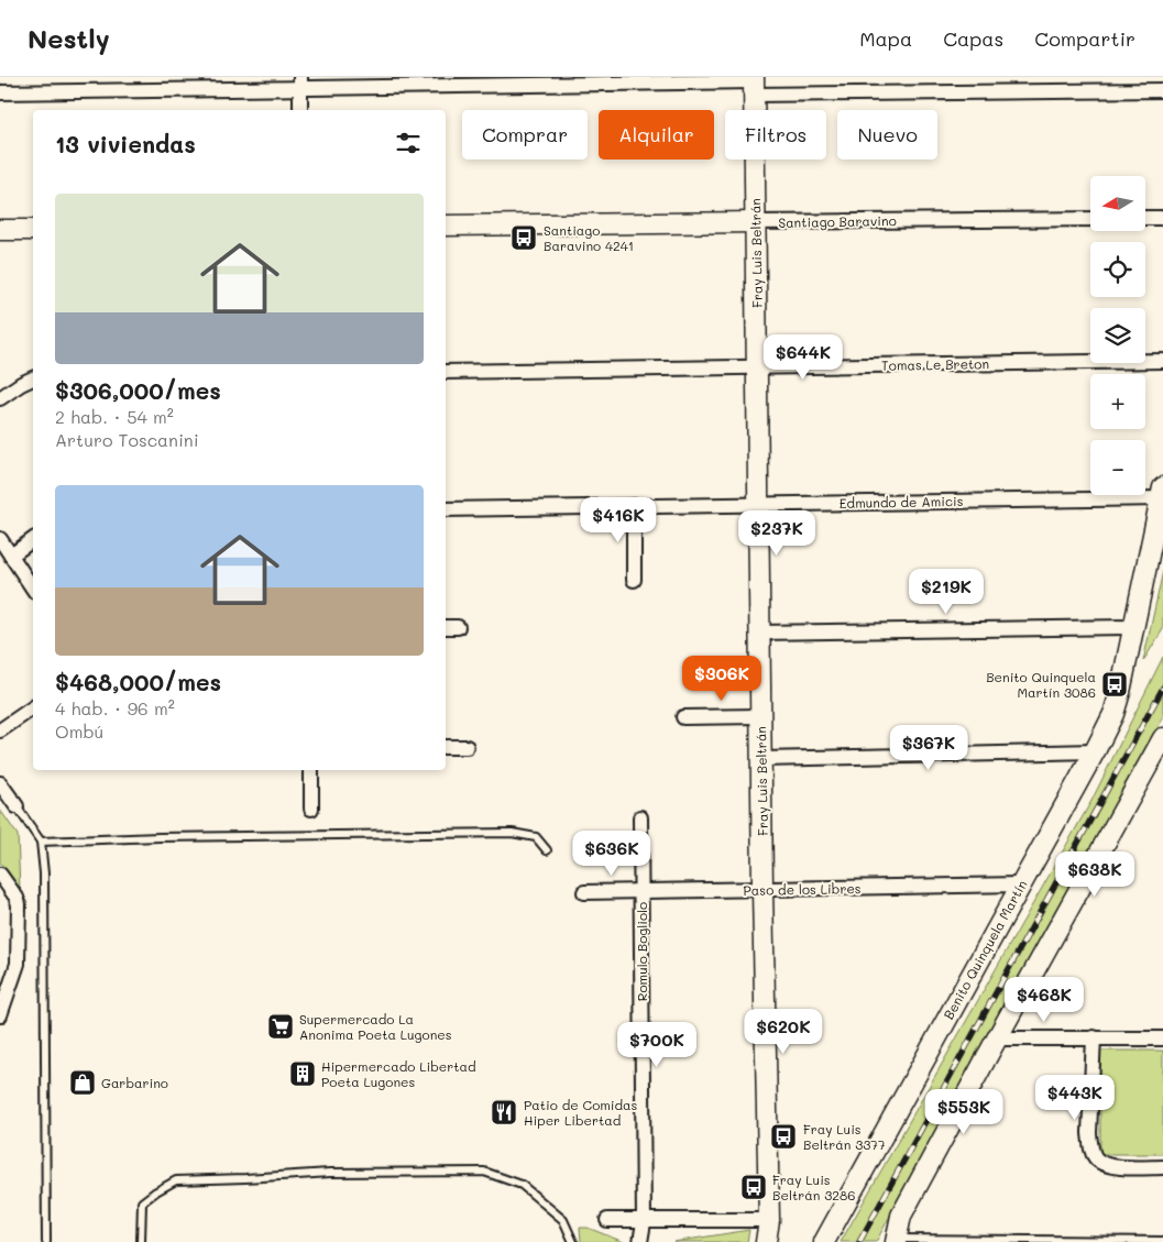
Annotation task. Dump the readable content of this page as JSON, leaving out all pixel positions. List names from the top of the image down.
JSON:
{
  "streets": {
    "main road": ["Santiago Baravino", "Fray Luis Beltrán", "Benito Quinquela Martín"],
    "street": [
      "Tomas Le Breton",
      "Edmundo de Amicis",
      "Paso de los Libres",
      "Romulo Bogliolo"
    ]
  },
  "crossings": [
    ["Santiago Baravino", "Fray Luis Beltrán"],
    ["Fray Luis Beltrán", "Tomas Le Breton"],
    ["Fray Luis Beltrán", "Edmundo de Amicis"],
    ["Fray Luis Beltrán", "Paso de los Libres"],
    ["Edmundo de Amicis", "Benito Quinquela Martín"],
    ["Paso de los Libres", "Benito Quinquela Martín"],
    ["Paso de los Libres", "Romulo Bogliolo"]
  ],
  "places": {
    "bus stop": [
      "Santiago Baravino 4241",
      "Benito Quinquela Martín 3086",
      "Fray Luis Beltrán 3377",
      "Fray Luis Beltrán 3286"
    ],
    "supermarket": ["Supermercado La Anonima Poeta Lugones"],
    "building": ["Hipermercado Libertad Poeta Lugones"],
    "shop": ["Garbarino"],
    "restaurant": ["Patio de Comidas Hiper Libertad"]
  },
  "north": "left",
  "page": {
    "header": "Nestly",
    "nav": ["Mapa", "Capas", "Compartir"],
    "chip": [
      "Comprar",
      "Alquilar",
      "Filtros",
      "Nuevo"
    ],
    "heading": "13 viviendas",
    "map_buttons": ["+", "−"],
    "list": [
      {
        "name": "$306,000/mes",
        "note": "2 hab. · 54 m² · Arturo Toscanini"
      },
      {
        "name": "$468,000/mes",
        "note": "4 hab. · 96 m² · Ombú"
      }
    ],
    "price": [
      "$644K",
      "$416K",
      "$237K",
      "$219K",
      "$306K",
      "$367K",
      "$636K",
      "$638K",
      "$468K",
      "$620K",
      "$700K",
      "$443K",
      "$553K"
    ]
  }
}
